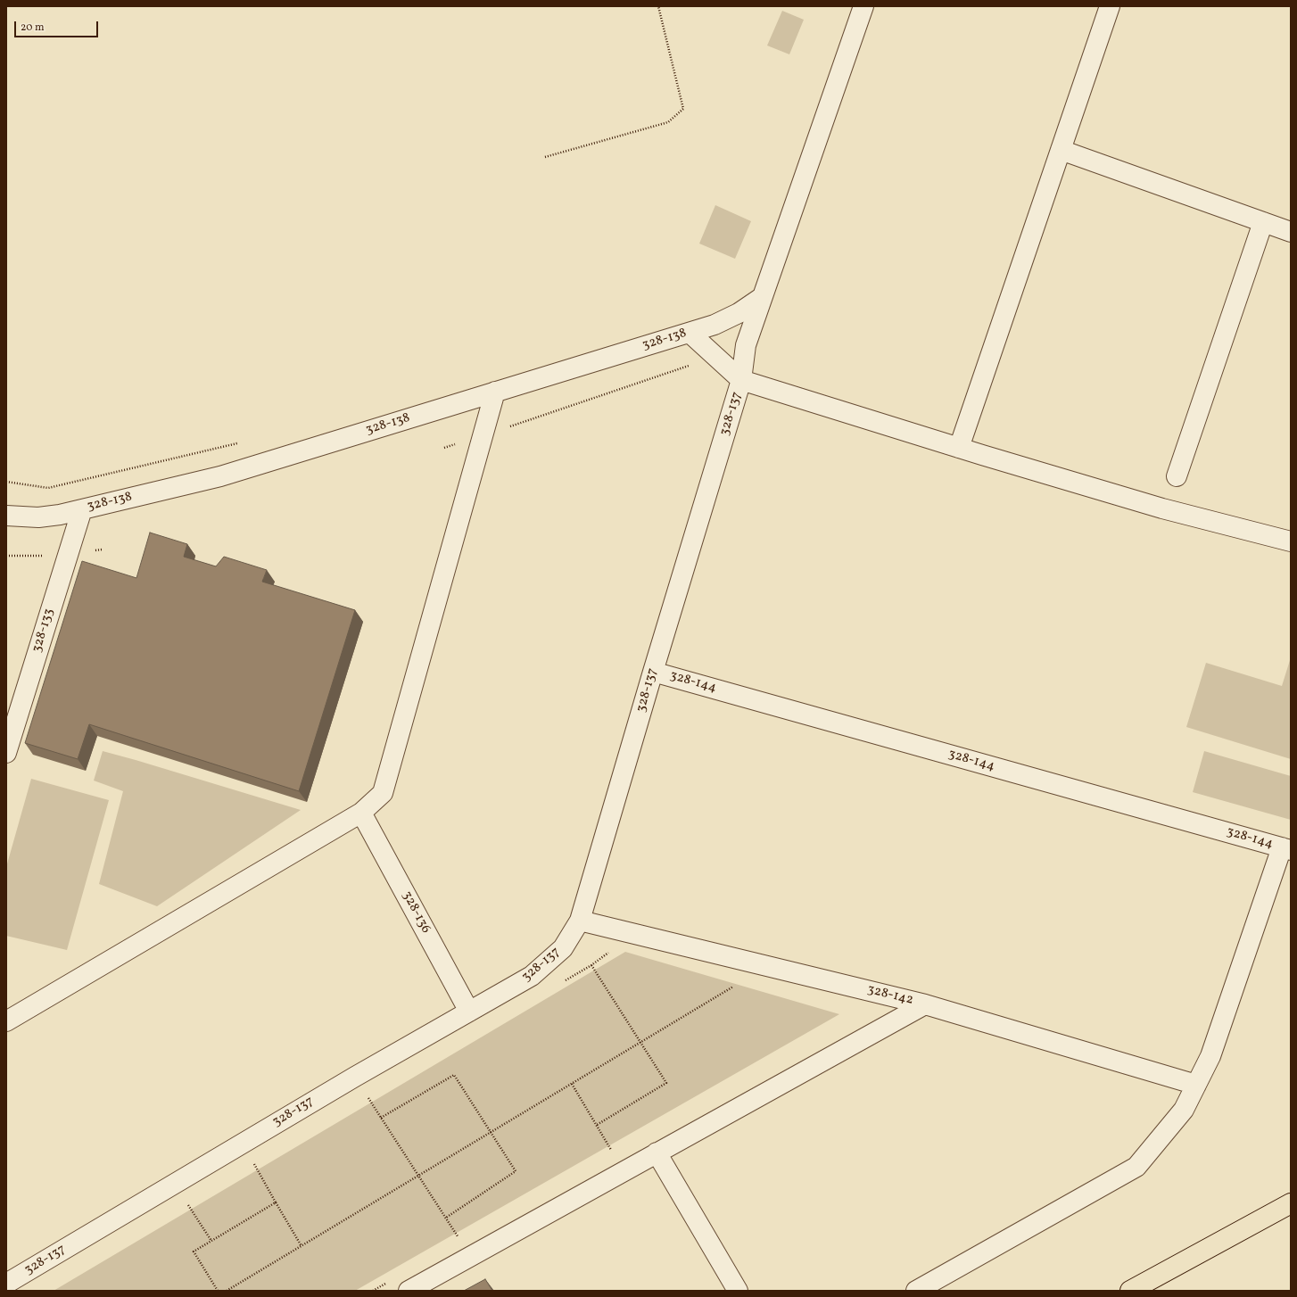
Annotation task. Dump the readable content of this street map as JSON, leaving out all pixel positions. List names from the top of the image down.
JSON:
{
  "streets": {
    "street": [
      "328-138",
      "328-137",
      "328-133",
      "328-144",
      "328-136",
      "328-142"
    ]
  },
  "crossings": [
    ["328-138", "328-137"],
    ["328-138", "328-133"],
    ["328-137", "328-144"],
    ["328-137", "328-136"],
    ["328-137", "328-142"]
  ],
  "scale_bar": "20 m"
}
